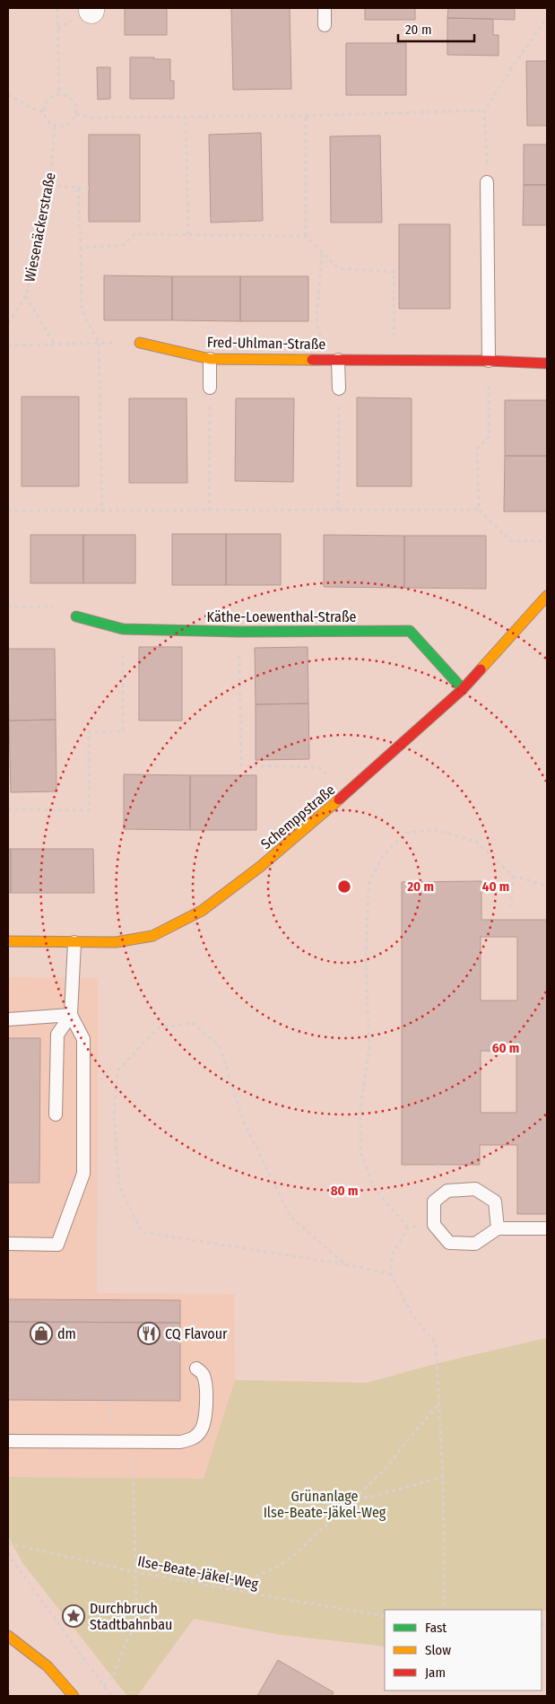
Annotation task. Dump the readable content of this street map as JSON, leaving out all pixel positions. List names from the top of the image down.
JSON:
{
  "streets": {
    "street": ["Fred-Uhlman-Straße", "Käthe-Loewenthal-Straße", "Schemppstraße"],
    "path": ["Wiesenäckerstraße", "Ilse-Beate-Jäkel-Weg"]
  },
  "crossings": [
    ["Käthe-Loewenthal-Straße", "Schemppstraße"]
  ],
  "parks": ["Grünanlage Ilse-Beate-Jäkel-Weg"],
  "places": {
    "shop": ["dm"],
    "restaurant": ["CQ Flavour"],
    "place": ["Durchbruch Stadtbahnbau"]
  },
  "legend": ["Fast", "Slow", "Jam"],
  "scale_bar": "20 m",
  "rings": [
    "20 m",
    "40 m",
    "60 m",
    "80 m"
  ]
}
